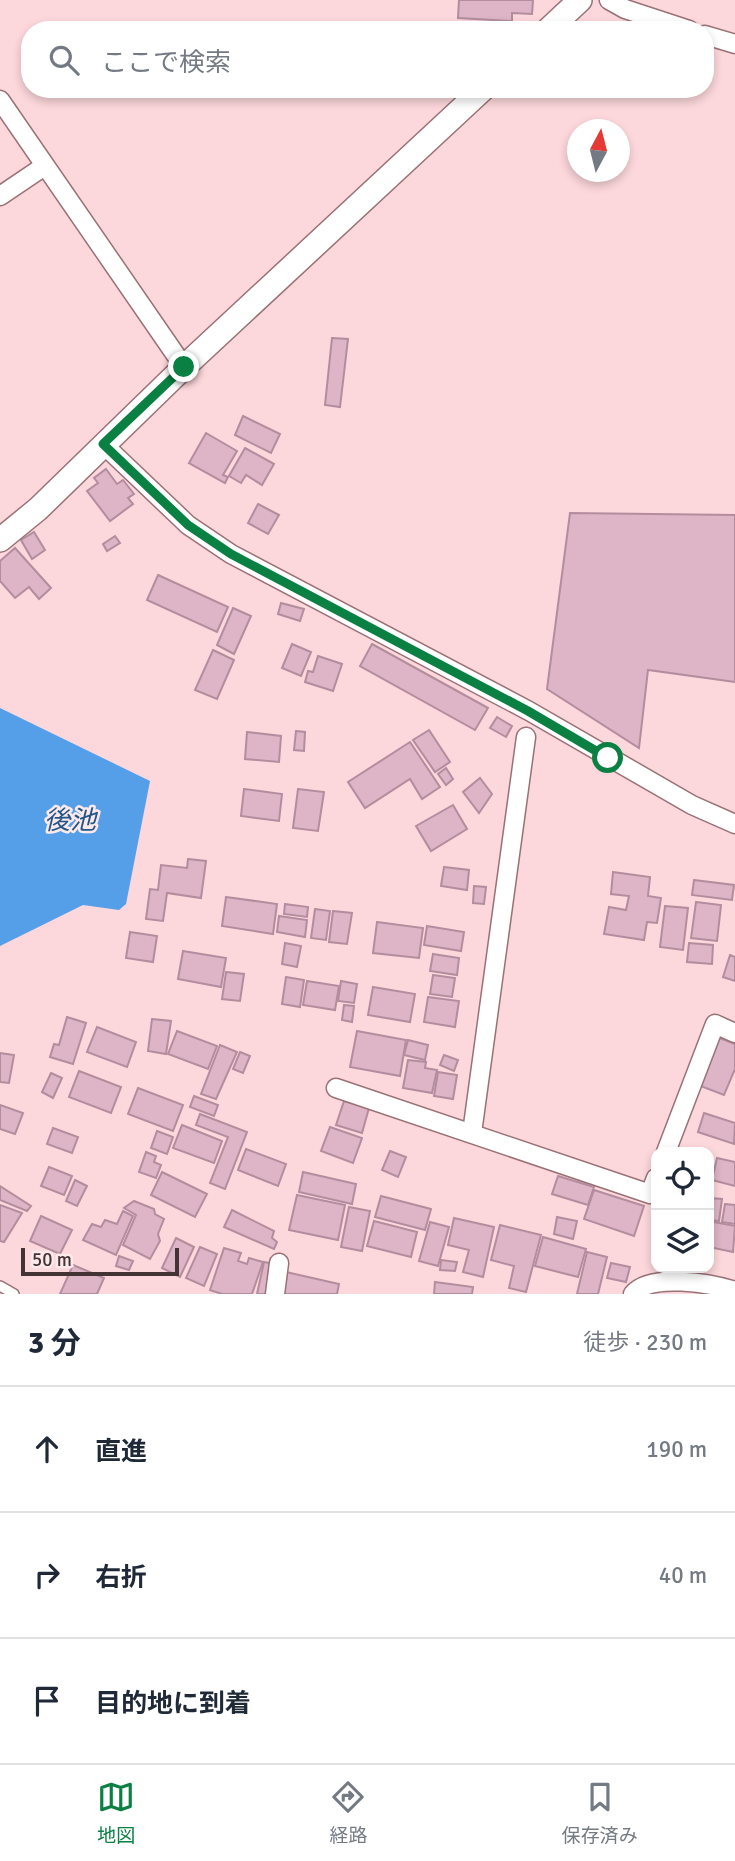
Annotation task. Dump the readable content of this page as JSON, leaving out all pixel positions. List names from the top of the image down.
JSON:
{
  "water": ["後池"],
  "scale_bar": "50 m",
  "north": "top",
  "page": {
    "search": "ここで検索",
    "scale": "50 m",
    "heading": ["3 分", "徒歩 · 230 m"],
    "list": [
      ["直進", "190 m"],
      ["右折", "40 m"],
      "目的地に到着"
    ],
    "nav": ["地図", "経路", "保存済み"]
  }
}
